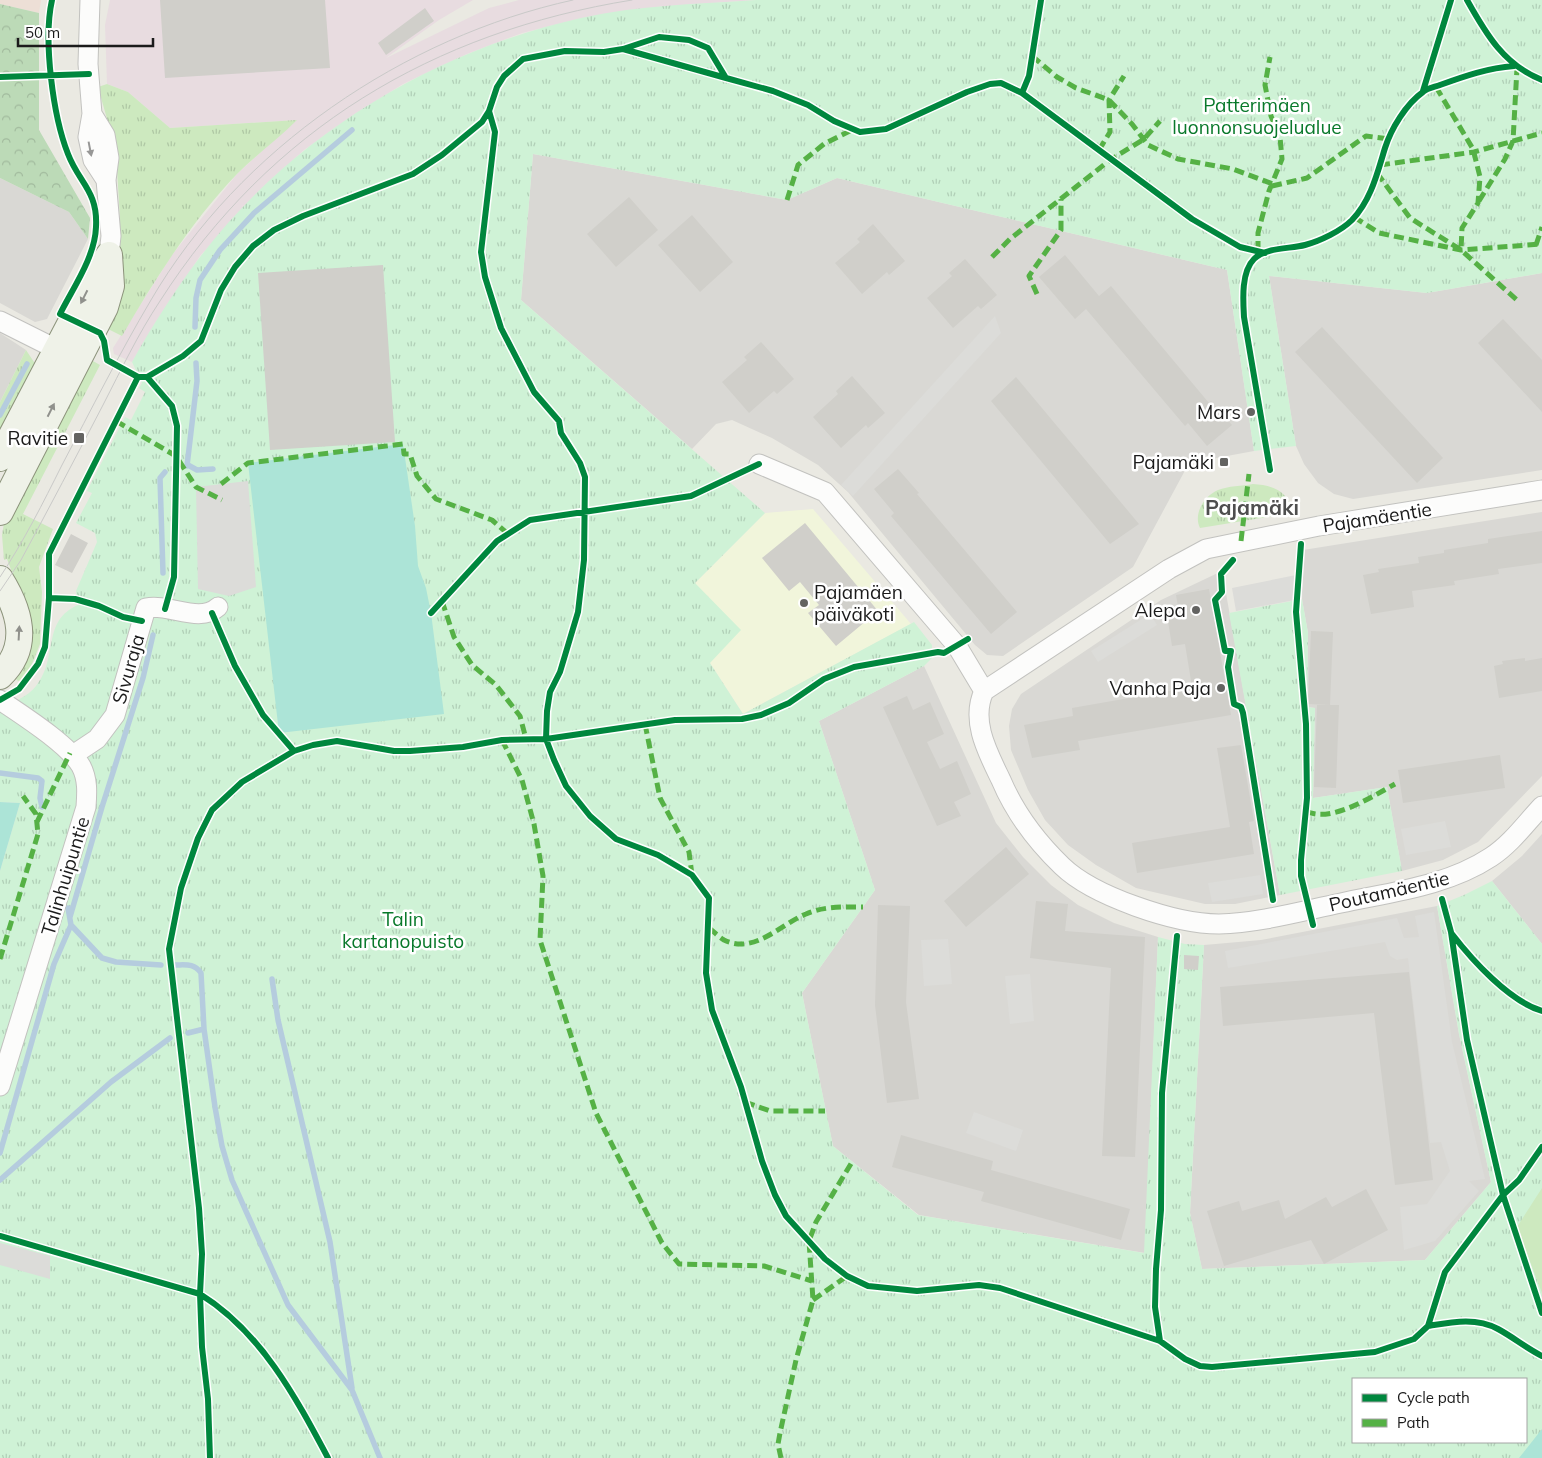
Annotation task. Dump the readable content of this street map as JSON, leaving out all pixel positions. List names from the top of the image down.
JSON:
{
  "streets": {
    "street": [
      "Pajamäentie",
      "Sivuraja",
      "Talinhuipuntie",
      "Poutamäentie"
    ]
  },
  "crossings": [
    ["Pajamäentie", "Poutamäentie"],
    ["Sivuraja", "Talinhuipuntie"]
  ],
  "districts": ["Pajamäki"],
  "parks": ["Patterimäen luonnonsuojelualue", "Talin kartanopuisto"],
  "places": {
    "other": [
      "Mars",
      "Pajamäen päiväkoti",
      "Alepa",
      "Vanha Paja"
    ],
    "transit": ["Ravitie", "Pajamäki"]
  },
  "legend": ["Cycle path", "Path"],
  "scale_bar": "50 m"
}
